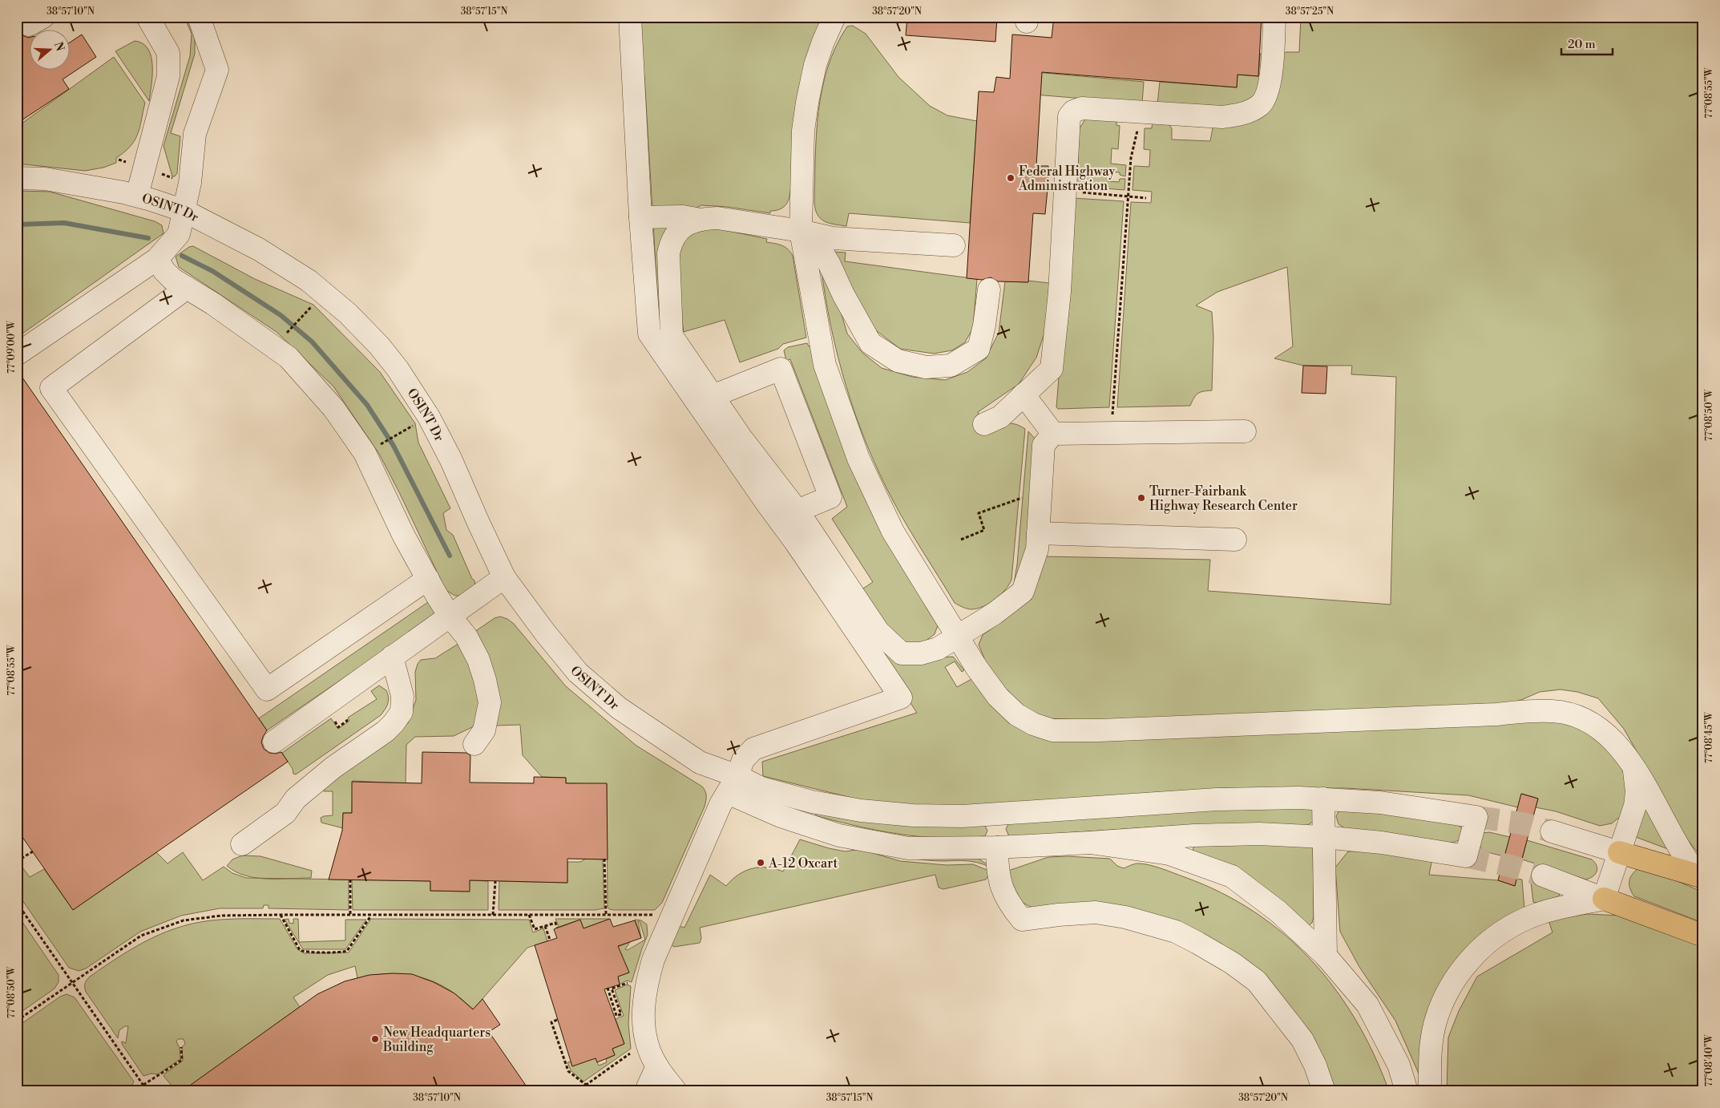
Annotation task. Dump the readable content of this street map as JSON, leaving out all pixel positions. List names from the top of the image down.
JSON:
{
  "streets": {
    "street": ["OSINT Dr"]
  },
  "places": [
    "Federal Highway Administration",
    "Turner-Fairbank Highway Research Center",
    "A-12 Oxcart",
    "New Headquarters Building"
  ],
  "scale_bar": "20 m",
  "north": "right",
  "coordinates": [
    "38°57'10\"N",
    "38°57'15\"N",
    "38°57'20\"N",
    "38°57'25\"N",
    "77°08'55\"W",
    "77°09'00\"W",
    "77°08'50\"W",
    "77°08'45\"W",
    "77°08'40\"W"
  ]
}
